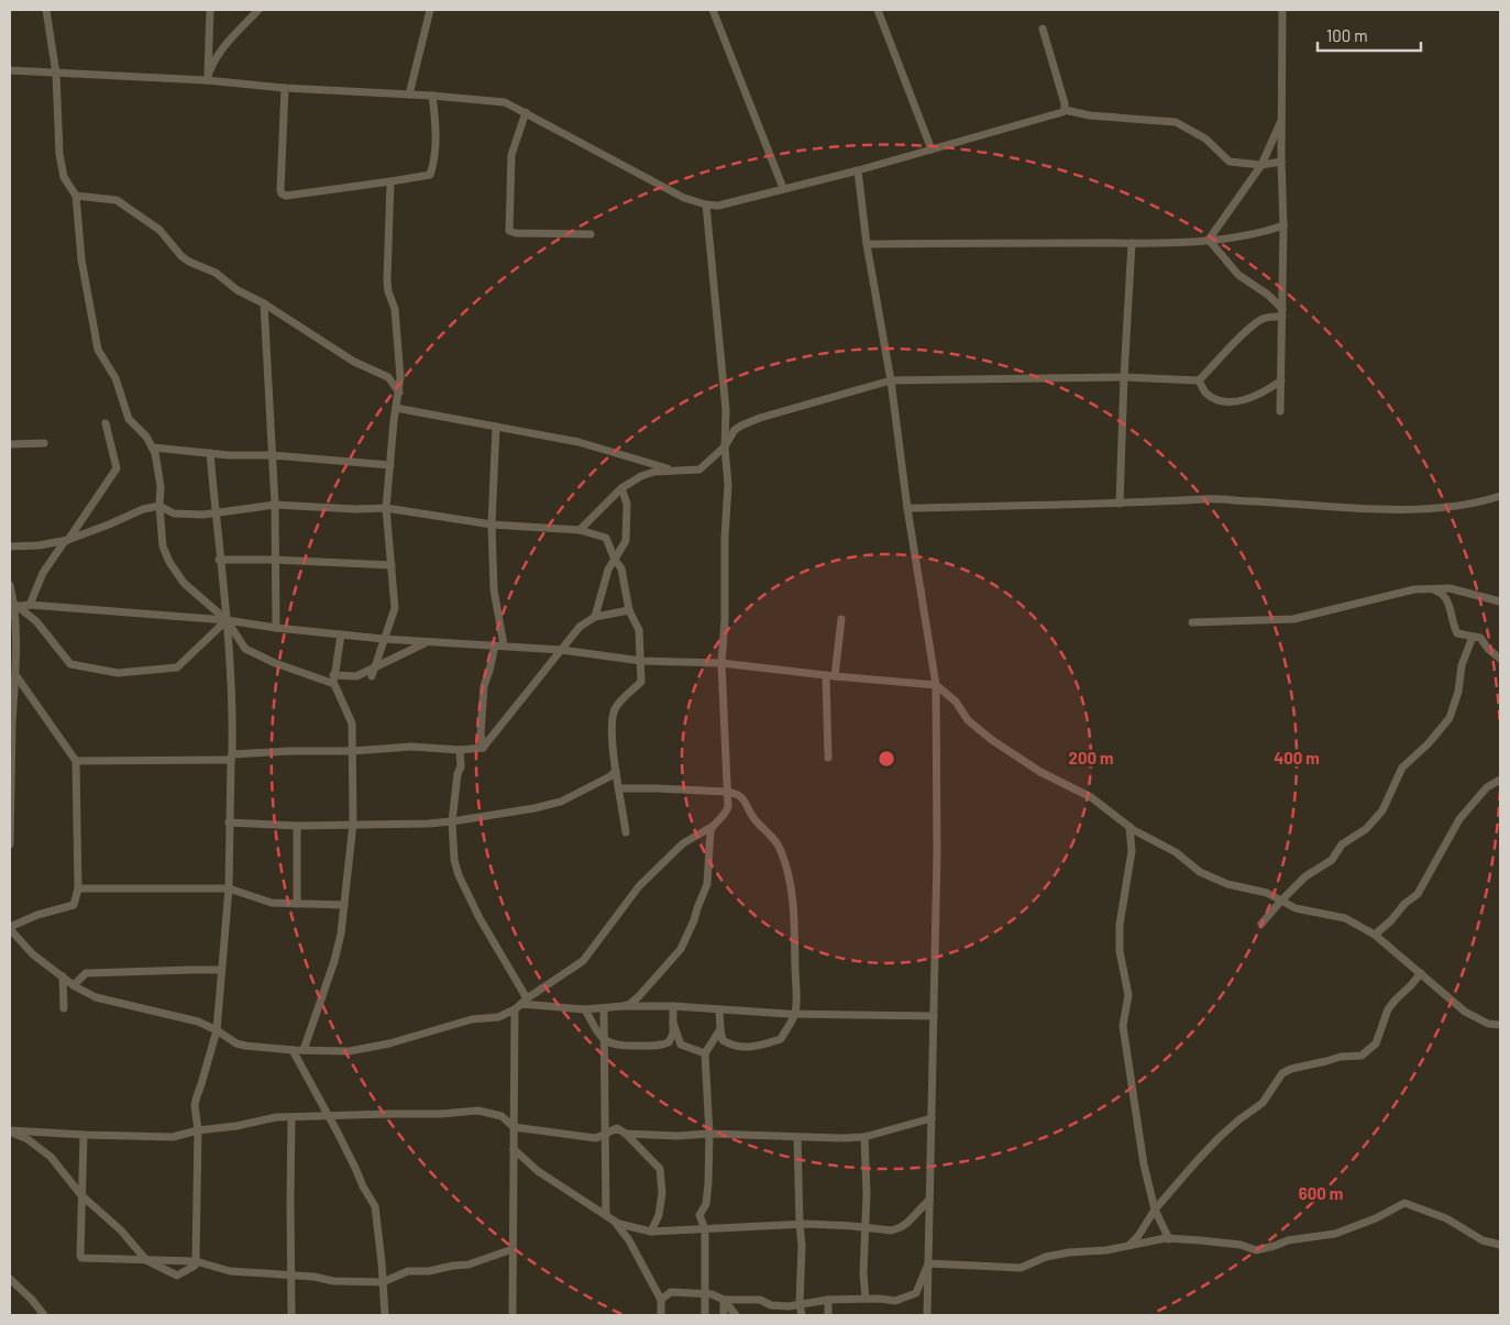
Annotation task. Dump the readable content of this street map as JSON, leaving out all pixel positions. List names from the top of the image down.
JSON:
{
  "scale_bar": "100 m",
  "rings": ["200 m", "400 m", "600 m"]
}
